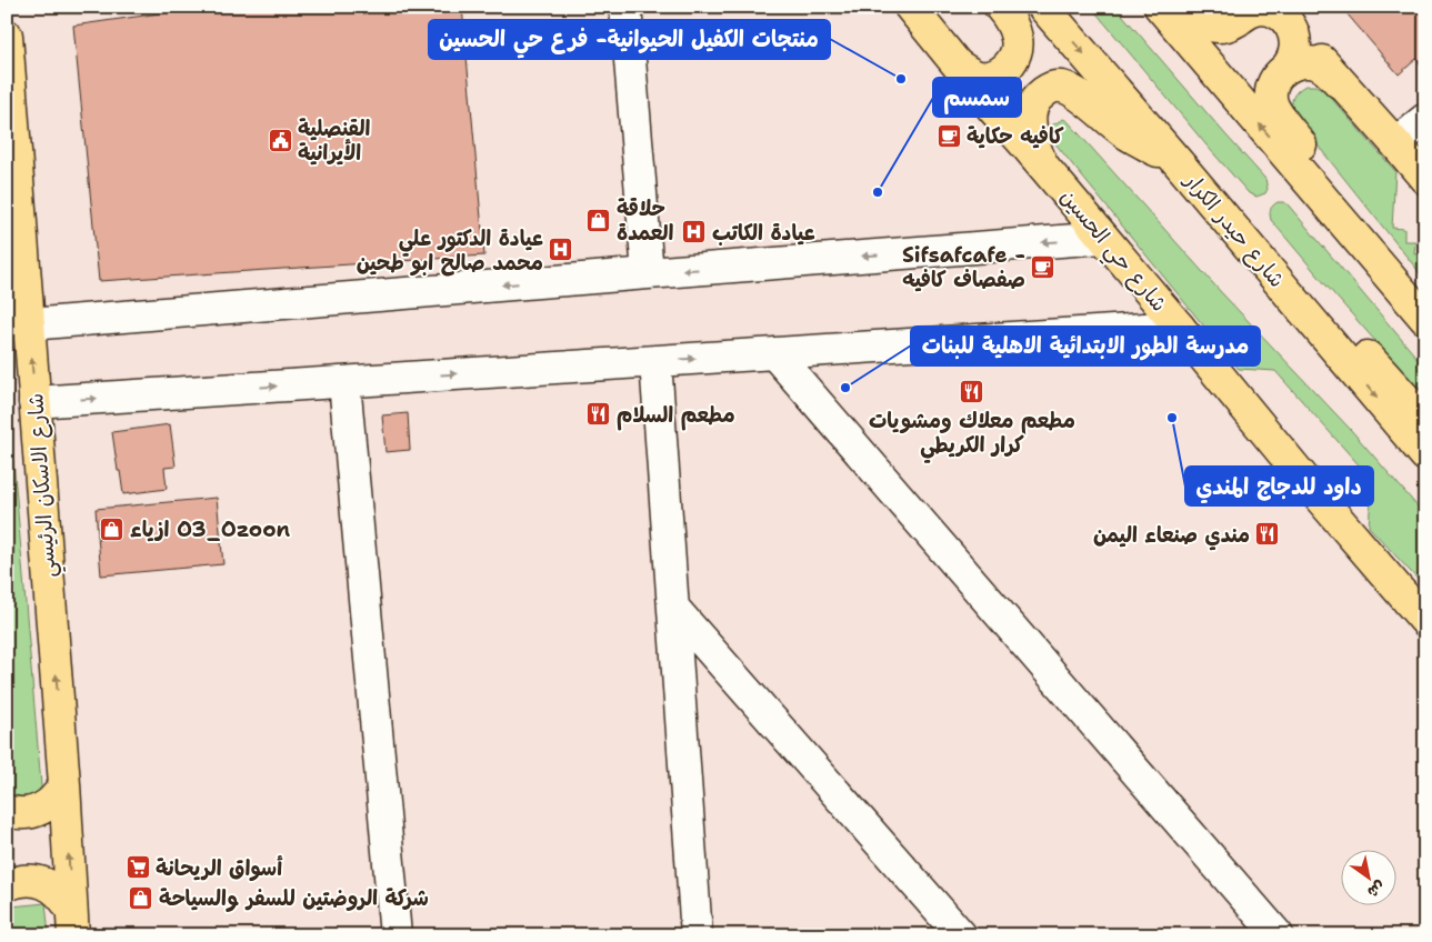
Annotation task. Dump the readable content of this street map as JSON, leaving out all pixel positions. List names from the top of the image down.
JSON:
{
  "streets": {
    "main road": ["شارع حيدر الكرار", "شارع حي الحسين", "شارع الاسكان الرئيسي"]
  },
  "one_way": ["شارع الاسكان الرئيسي"],
  "places": {
    "other": [
      "منتجات الكفيل الحيوانية- فرع حي الحسين",
      "سمسم",
      "مدرسة الطور الابتدائية الاهلية للبنات",
      "داود للدجاج المندي"
    ],
    "cafe": ["كافيه حكاية", "Sifsafcafe - صفصاف كافيه"],
    "public building": ["القنصلية الأيرانية"],
    "shop": ["حلاقة العمدة", "ازياء O3_Ozoon", "شركة الروضتين للسفر والسياحة"],
    "hospital": ["عيادة الكاتب", "عيادة الدكتور علي محمد صالح ابو طحين"],
    "restaurant": ["مطعم معلاك ومشويات كرار الكريطي", "مطعم السلام", "مندي صنعاء اليمن"],
    "supermarket": ["أسواق الريحانة"]
  },
  "north": "bottom right"
}
